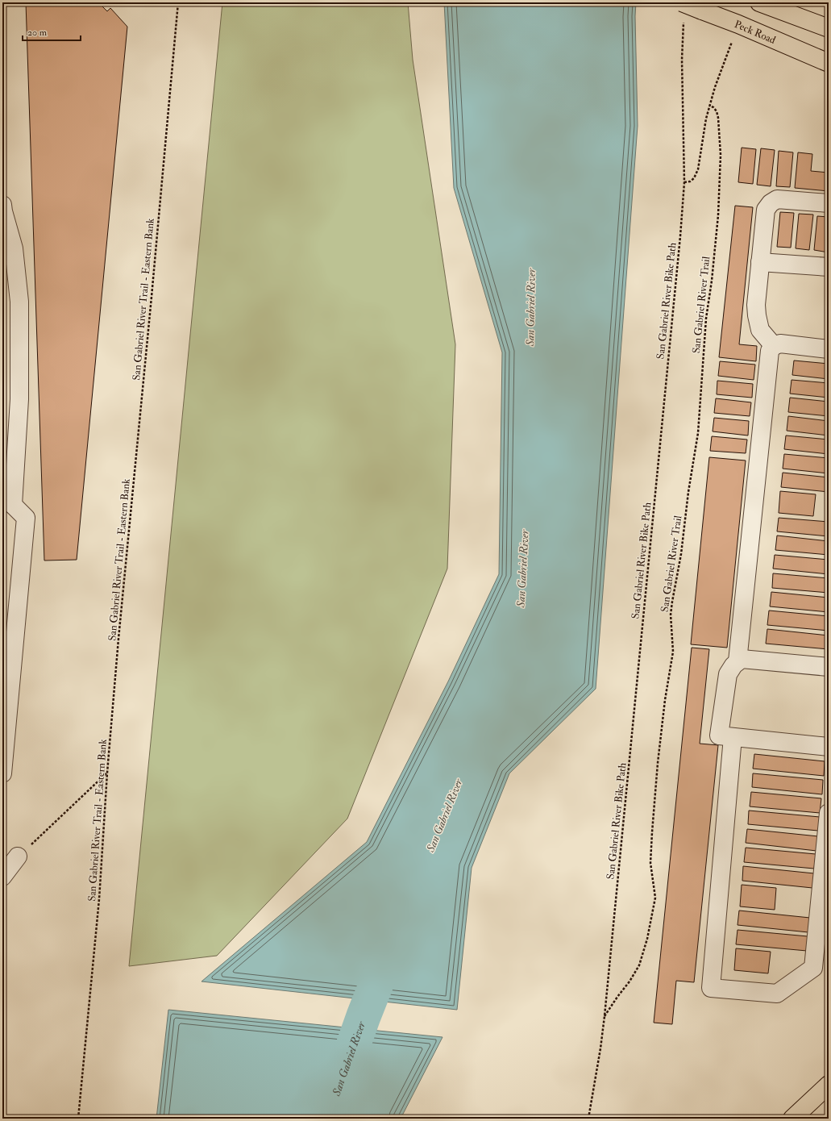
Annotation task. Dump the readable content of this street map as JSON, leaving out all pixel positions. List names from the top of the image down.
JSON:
{
  "streets": {
    "main road": ["Peck Road"],
    "path": ["San Gabriel River Trail - Eastern Bank", "San Gabriel River Bike Path", "San Gabriel River Trail"]
  },
  "crossings": [
    ["San Gabriel River Bike Path", "San Gabriel River Trail"]
  ],
  "water": ["San Gabriel River"],
  "scale_bar": "20 m"
}
